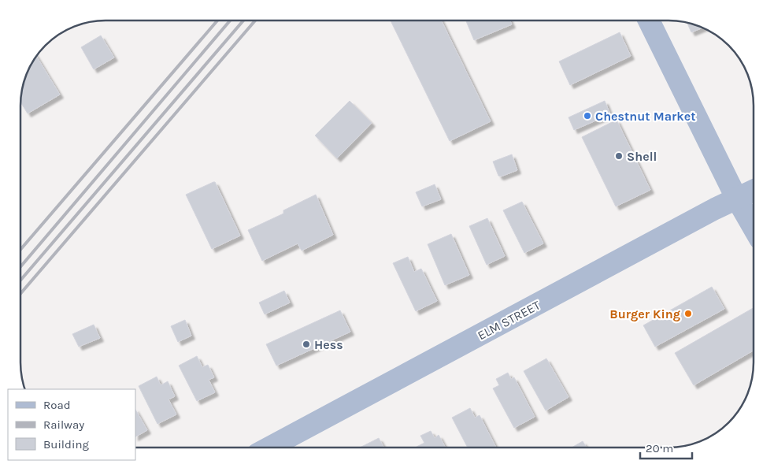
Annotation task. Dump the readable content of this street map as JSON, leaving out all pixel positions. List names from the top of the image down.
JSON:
{
  "streets": {
    "main road": ["ELM STREET"]
  },
  "places": [
    "Chestnut Market",
    "Shell",
    "Burger King",
    "Hess"
  ],
  "legend": ["Road", "Railway", "Building"],
  "scale_bar": "20 m"
}
